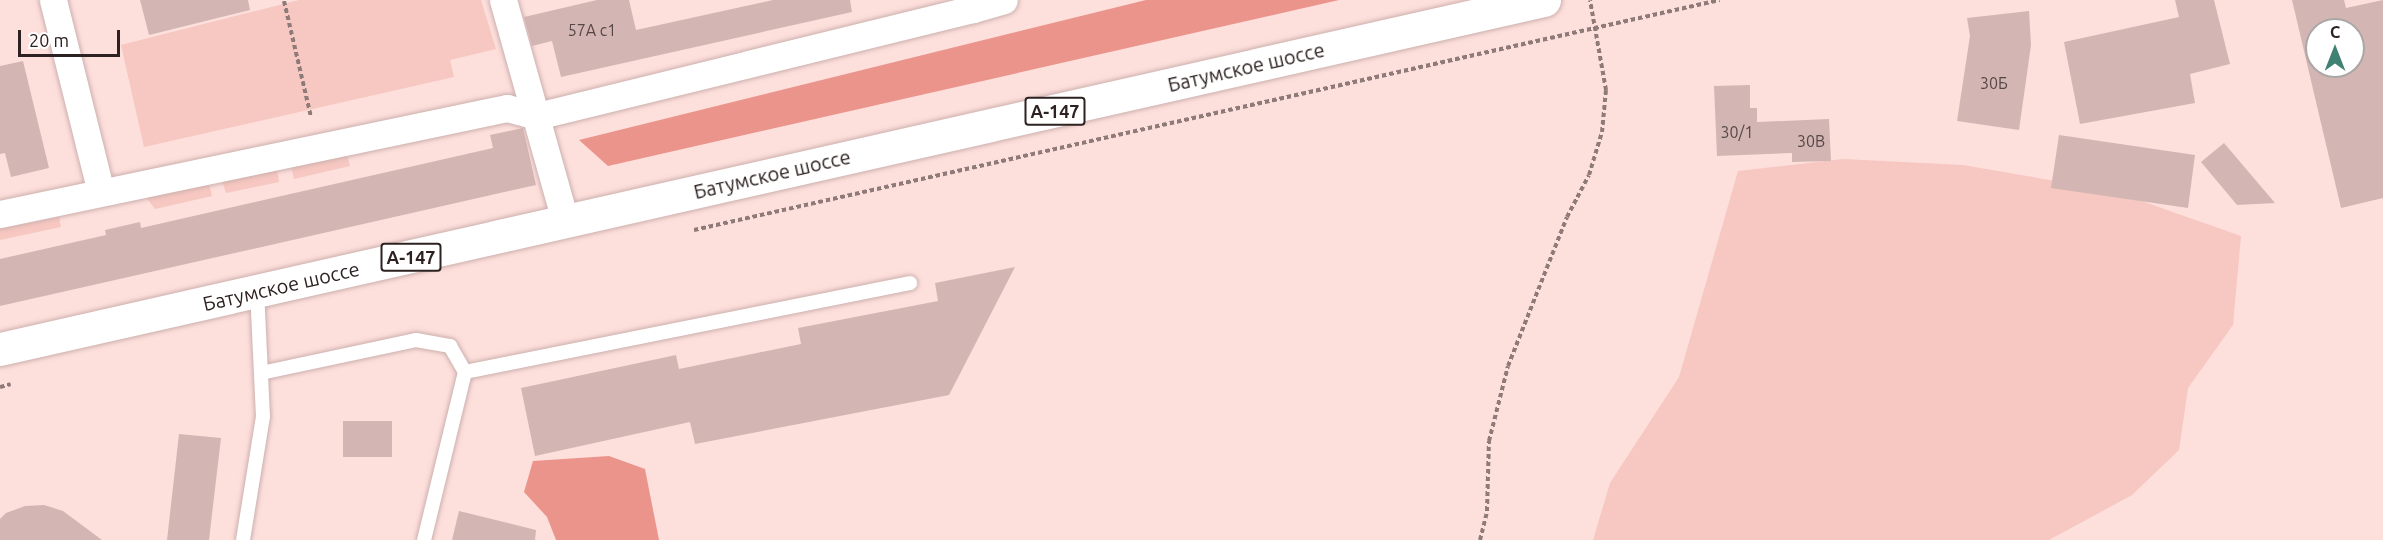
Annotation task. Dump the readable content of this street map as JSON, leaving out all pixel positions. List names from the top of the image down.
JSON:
{
  "streets": {
    "highway": ["Батумское шоссе", "А-147"]
  },
  "house_numbers": [
    "57А с1",
    "30Б",
    "30/1",
    "30В"
  ],
  "scale_bar": "20 m",
  "north": "top"
}
